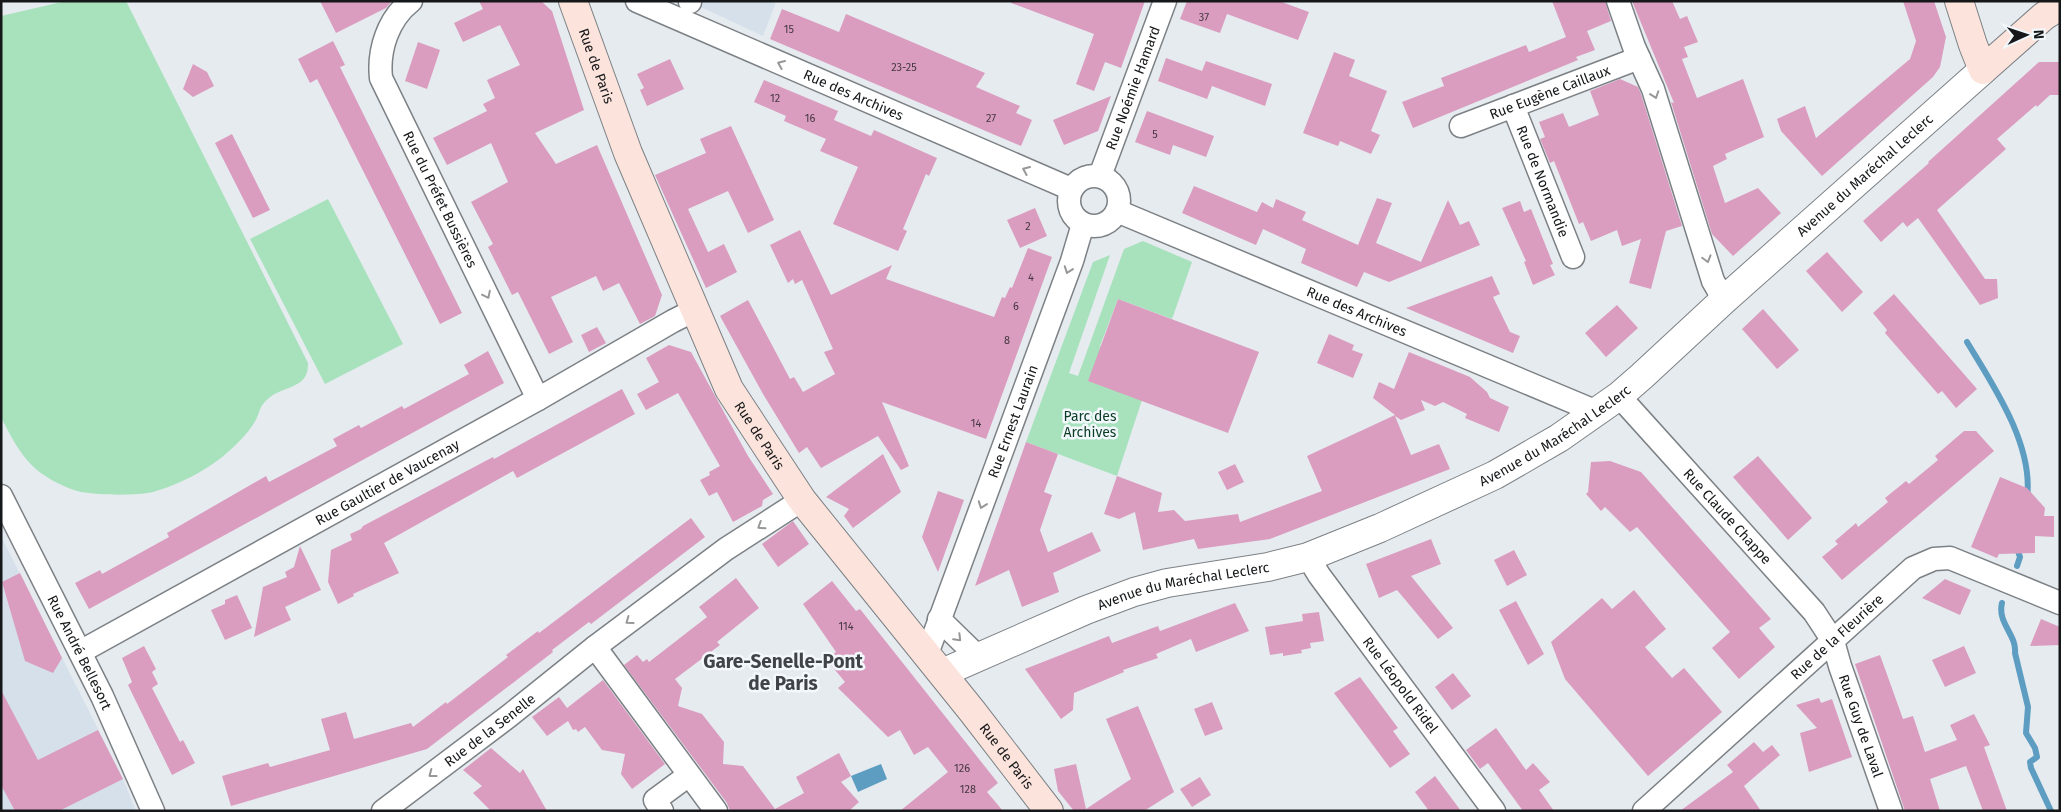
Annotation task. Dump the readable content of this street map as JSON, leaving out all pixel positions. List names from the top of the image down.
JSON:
{
  "streets": {
    "main road": ["Rue de Paris", "Avenue du Maréchal Leclerc"],
    "street": [
      "Rue Noémie Hamard",
      "Rue Eugène Caillaux",
      "Rue des Archives",
      "Rue de Normandie",
      "Rue du Préfet Bussières",
      "Rue Ernest Laurain",
      "Rue Gaultier de Vaucenay",
      "Rue Claude Chappe",
      "Rue de la Fleurière",
      "Rue André Bellesort",
      "Rue Léopold Ridel",
      "Rue Guy de Laval",
      "Rue de la Senelle"
    ]
  },
  "crossings": [
    ["Rue de Paris", "Avenue du Maréchal Leclerc"],
    ["Rue de Paris", "Rue Ernest Laurain"],
    ["Rue de Paris", "Rue Gaultier de Vaucenay"],
    ["Rue de Paris", "Rue de la Senelle"],
    ["Rue Noémie Hamard", "Rue des Archives"],
    ["Rue Noémie Hamard", "Rue Ernest Laurain"],
    ["Rue Eugène Caillaux", "Rue de Normandie"],
    ["Rue des Archives", "Avenue du Maréchal Leclerc"],
    ["Rue des Archives", "Rue Ernest Laurain"],
    ["Avenue du Maréchal Leclerc", "Rue Ernest Laurain"],
    ["Avenue du Maréchal Leclerc", "Rue Claude Chappe"],
    ["Avenue du Maréchal Leclerc", "Rue Léopold Ridel"],
    ["Rue du Préfet Bussières", "Rue Gaultier de Vaucenay"],
    ["Rue Gaultier de Vaucenay", "Rue André Bellesort"],
    ["Rue Claude Chappe", "Rue de la Fleurière"],
    ["Rue Claude Chappe", "Rue Guy de Laval"],
    ["Rue de la Fleurière", "Rue Guy de Laval"]
  ],
  "one_way": [
    "Rue des Archives",
    "Rue du Préfet Bussières",
    "Rue Ernest Laurain",
    "Rue de la Senelle"
  ],
  "districts": ["Gare-Senelle-Pont de Paris"],
  "parks": ["Parc des Archives"],
  "house_numbers": [
    "37",
    "15",
    "23-25",
    "12",
    "16",
    "27",
    "5",
    "2",
    "4",
    "6",
    "8",
    "14",
    "114",
    "126",
    "128"
  ],
  "north": "right"
}
